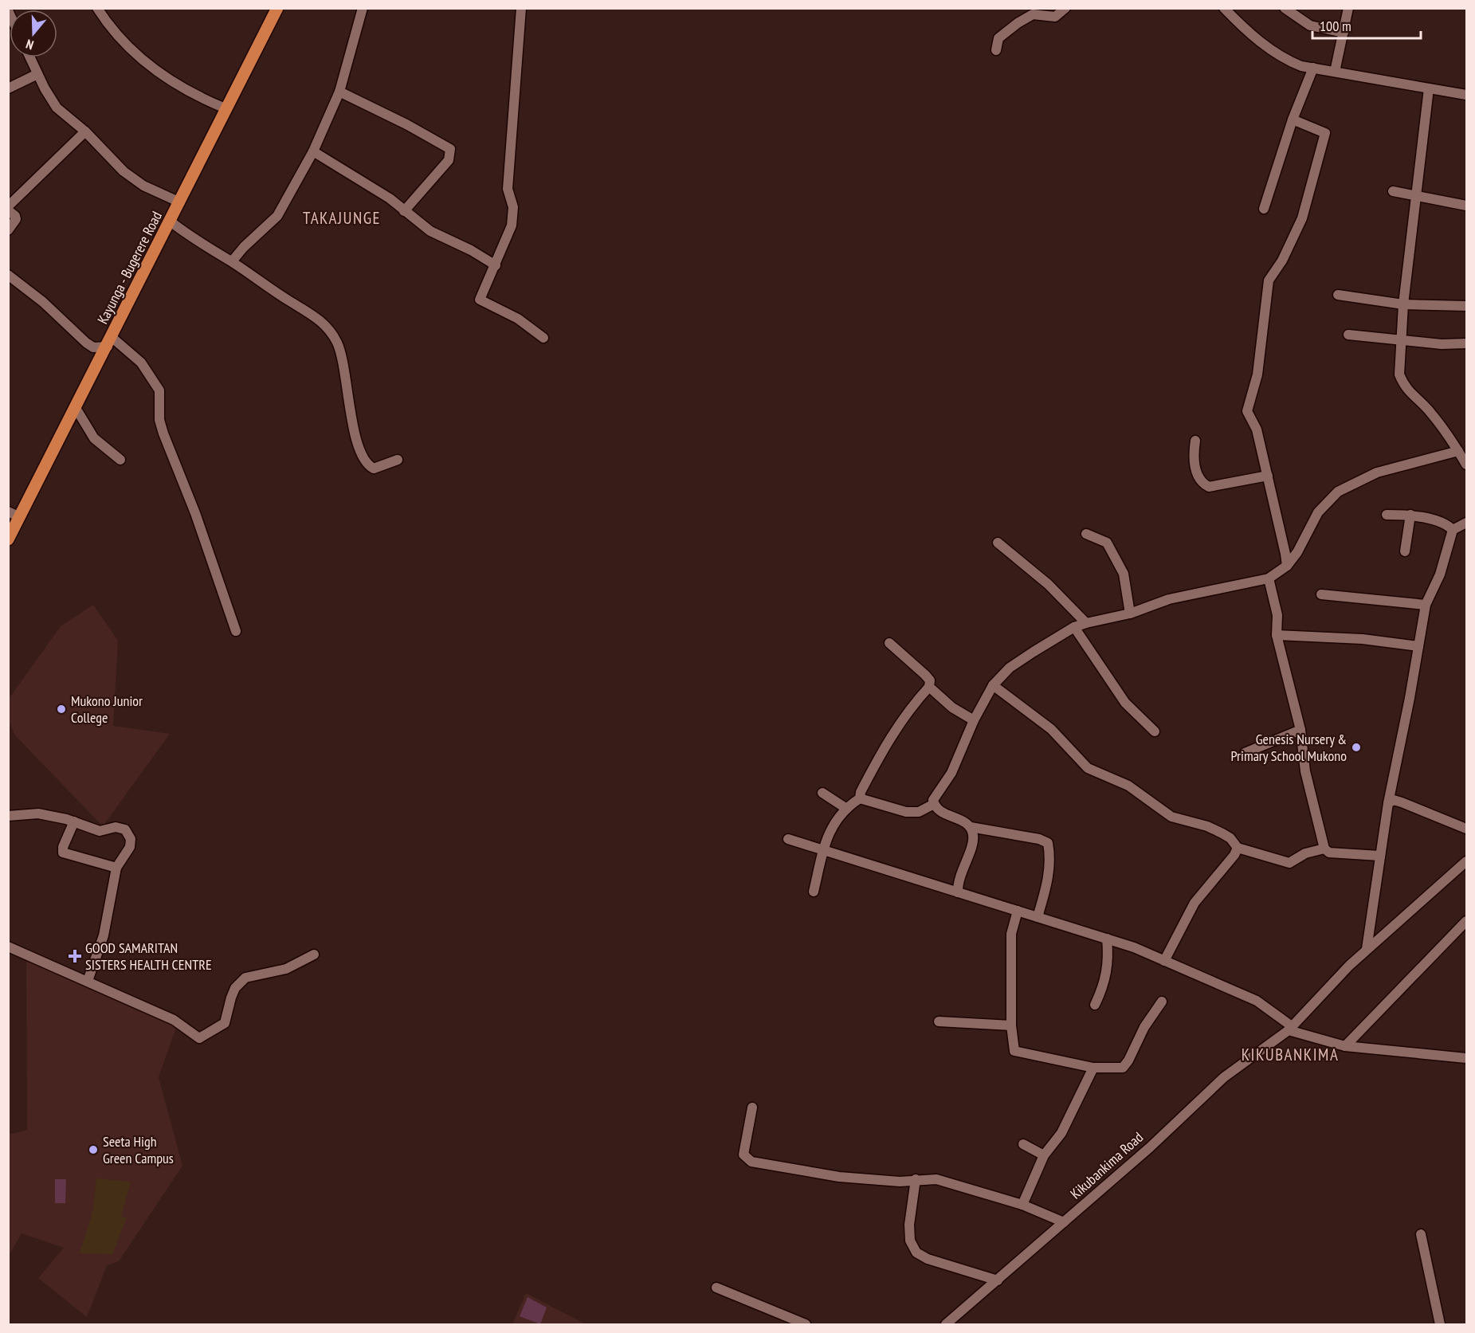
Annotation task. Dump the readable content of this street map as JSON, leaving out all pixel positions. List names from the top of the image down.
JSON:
{
  "streets": {
    "main road": ["Kayunga - Bugerere Road"],
    "street": ["Kikubankima Road"]
  },
  "districts": ["TAKAJUNGE", "KIKUBANKIMA"],
  "places": {
    "other": ["Mukono Junior College", "Genesis Nursery & Primary School Mukono", "Seeta High Green Campus"],
    "health": ["GOOD SAMARITAN SISTERS HEALTH CENTRE"]
  },
  "scale_bar": "100 m",
  "north": "bottom"
}
